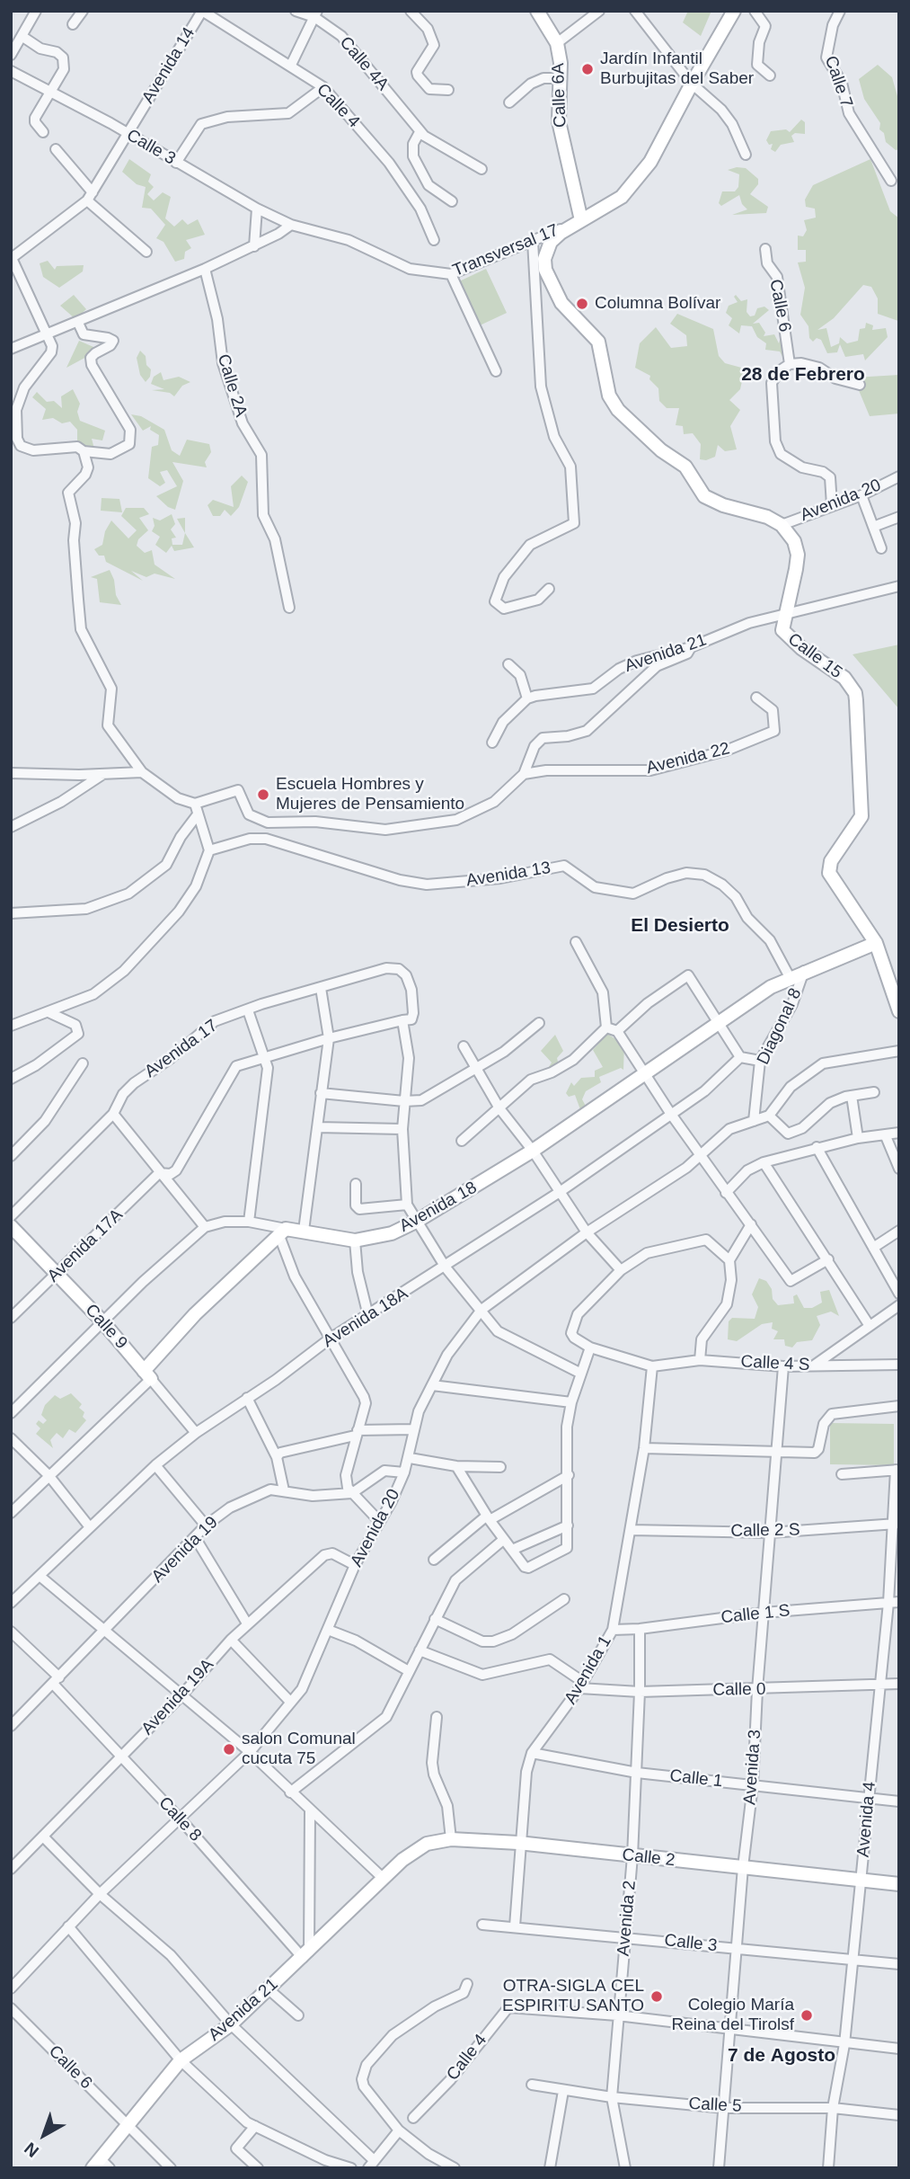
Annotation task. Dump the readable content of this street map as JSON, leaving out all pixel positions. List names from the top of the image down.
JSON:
{
  "streets": {
    "main road": [
      "Calle 6A",
      "Transversal 17",
      "Avenida 21",
      "Calle 15",
      "Avenida 18",
      "Calle 9",
      "Calle 2"
    ],
    "street": [
      "Calle 4A",
      "Avenida 14",
      "Calle 7",
      "Calle 4",
      "Calle 3",
      "Calle 6",
      "Calle 2A",
      "Avenida 20",
      "Avenida 22",
      "Avenida 13",
      "Diagonal 8",
      "Avenida 17",
      "Avenida 17A",
      "Avenida 18A",
      "Calle 4 S",
      "Calle 2 S",
      "Avenida 19",
      "Calle 1 S",
      "Avenida 1",
      "Calle 0",
      "Avenida 19A",
      "Avenida 3",
      "Calle 1",
      "Calle 8",
      "Avenida 4",
      "Avenida 2",
      "Calle 5"
    ]
  },
  "crossings": [
    ["Avenida 14", "Calle 4"],
    ["Avenida 14", "Calle 3"],
    ["Calle 6A", "Transversal 17"],
    ["Calle 4", "Avenida 3"],
    ["Calle 4", "Avenida 4"],
    ["Calle 4", "Avenida 2"],
    ["Calle 3", "Transversal 17"],
    ["Calle 3", "Avenida 1"],
    ["Calle 3", "Avenida 3"],
    ["Calle 3", "Avenida 4"],
    ["Calle 3", "Avenida 2"],
    ["Calle 6", "Avenida 21"],
    ["Avenida 20", "Calle 15"],
    ["Avenida 20", "Diagonal 8"],
    ["Avenida 20", "Avenida 19A"],
    ["Avenida 20", "Calle 8"],
    ["Avenida 21", "Calle 15"],
    ["Avenida 21", "Calle 8"],
    ["Avenida 21", "Calle 2"],
    ["Calle 15", "Avenida 18"],
    ["Avenida 13", "Avenida 18"],
    ["Diagonal 8", "Avenida 18"],
    ["Avenida 17A", "Calle 9"],
    ["Avenida 18A", "Calle 9"],
    ["Calle 4 S", "Avenida 1"],
    ["Calle 4 S", "Avenida 3"],
    ["Calle 2 S", "Avenida 1"],
    ["Calle 2 S", "Avenida 3"],
    ["Calle 2 S", "Avenida 4"],
    ["Avenida 19", "Calle 8"],
    ["Calle 1 S", "Avenida 1"],
    ["Calle 1 S", "Avenida 3"],
    ["Calle 1 S", "Avenida 4"],
    ["Calle 1 S", "Avenida 2"],
    ["Avenida 1", "Calle 0"],
    ["Avenida 1", "Calle 1"],
    ["Avenida 1", "Calle 2"],
    ["Calle 0", "Avenida 3"],
    ["Calle 0", "Avenida 4"],
    ["Calle 0", "Avenida 2"],
    ["Avenida 19A", "Calle 8"],
    ["Avenida 3", "Calle 1"],
    ["Avenida 3", "Calle 2"],
    ["Avenida 3", "Calle 5"],
    ["Calle 1", "Avenida 4"],
    ["Calle 1", "Avenida 2"],
    ["Avenida 4", "Calle 2"],
    ["Avenida 4", "Calle 5"],
    ["Calle 2", "Avenida 2"],
    ["Avenida 2", "Calle 5"]
  ],
  "districts": ["28 de Febrero", "El Desierto", "7 de Agosto"],
  "places": [
    "Jardín Infantil Burbujitas del Saber",
    "Columna Bolívar",
    "Escuela Hombres y Mujeres de Pensamiento",
    "salon Comunal cucuta 75",
    "OTRA-SIGLA CEL ESPIRITU SANTO",
    "Colegio María Reina del Tirolsf"
  ],
  "north": "bottom left"
}
